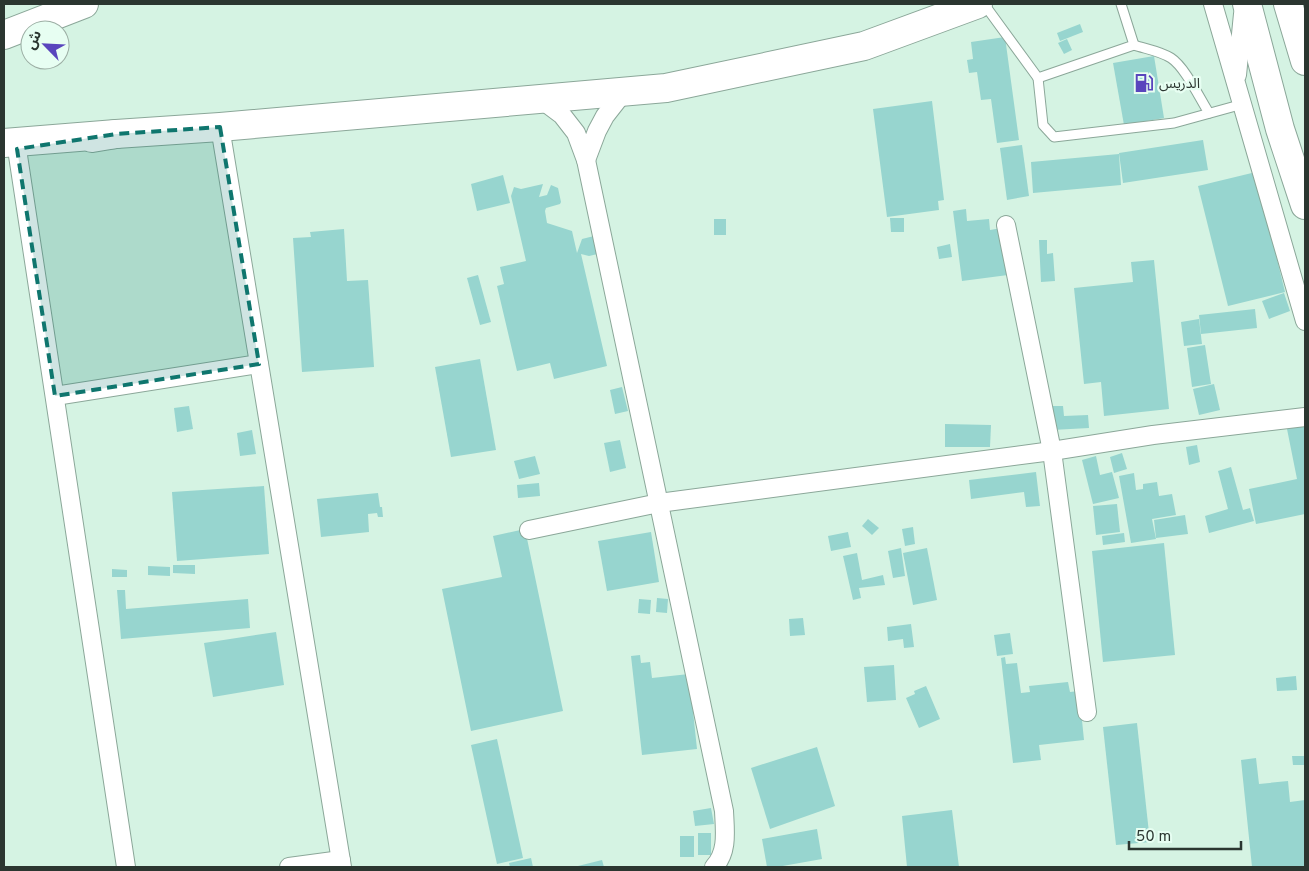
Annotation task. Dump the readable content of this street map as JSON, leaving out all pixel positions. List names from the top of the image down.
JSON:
{
  "places": {
    "fuel station": ["الدريس"]
  },
  "scale_bar": "50 m",
  "north": "top left"
}
